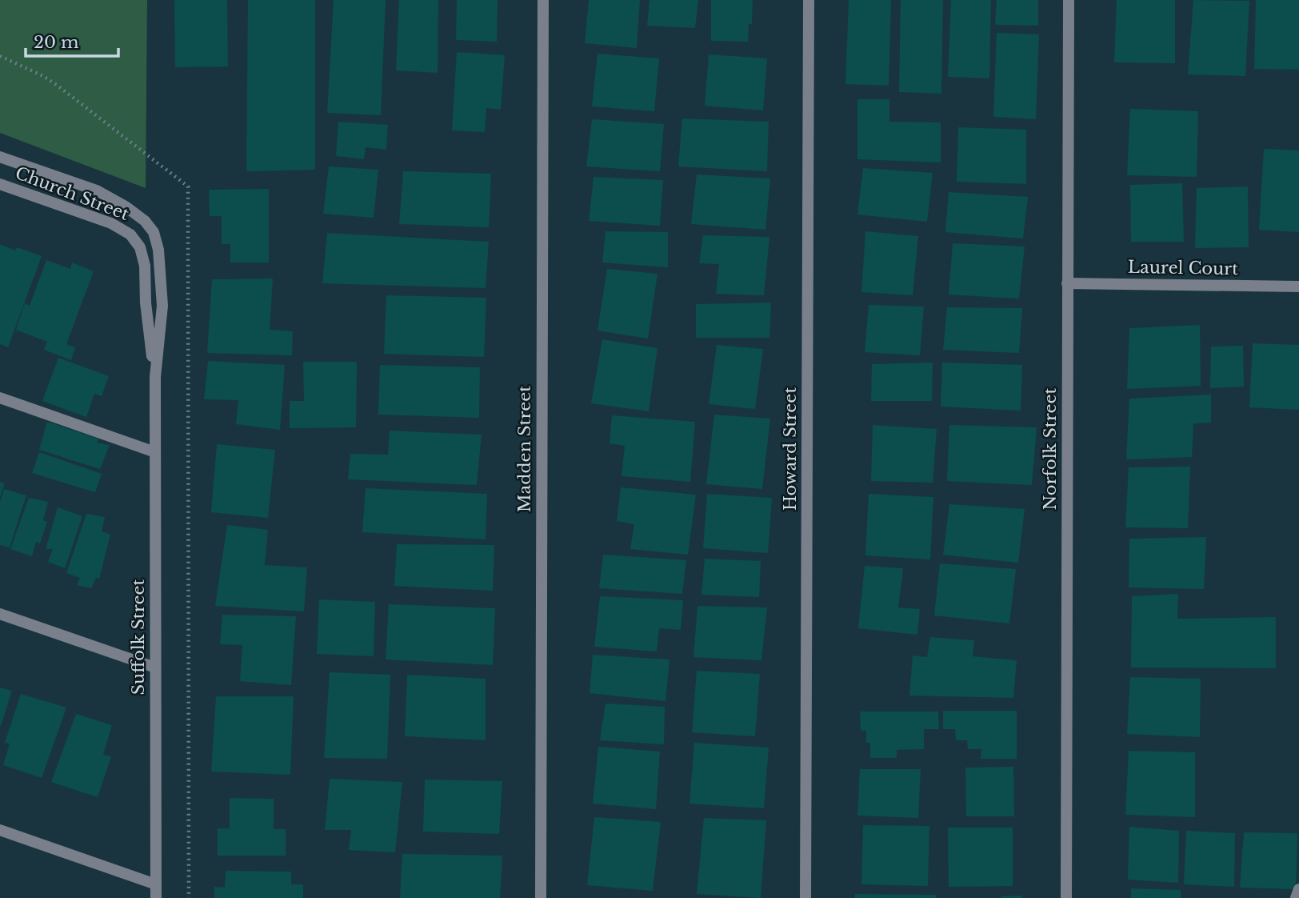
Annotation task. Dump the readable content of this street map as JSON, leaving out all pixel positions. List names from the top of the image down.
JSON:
{
  "streets": {
    "street": [
      "Church Street",
      "Laurel Court",
      "Madden Street",
      "Howard Street",
      "Norfolk Street",
      "Suffolk Street"
    ]
  },
  "crossings": [
    ["Church Street", "Suffolk Street"],
    ["Laurel Court", "Norfolk Street"]
  ],
  "scale_bar": "20 m"
}
